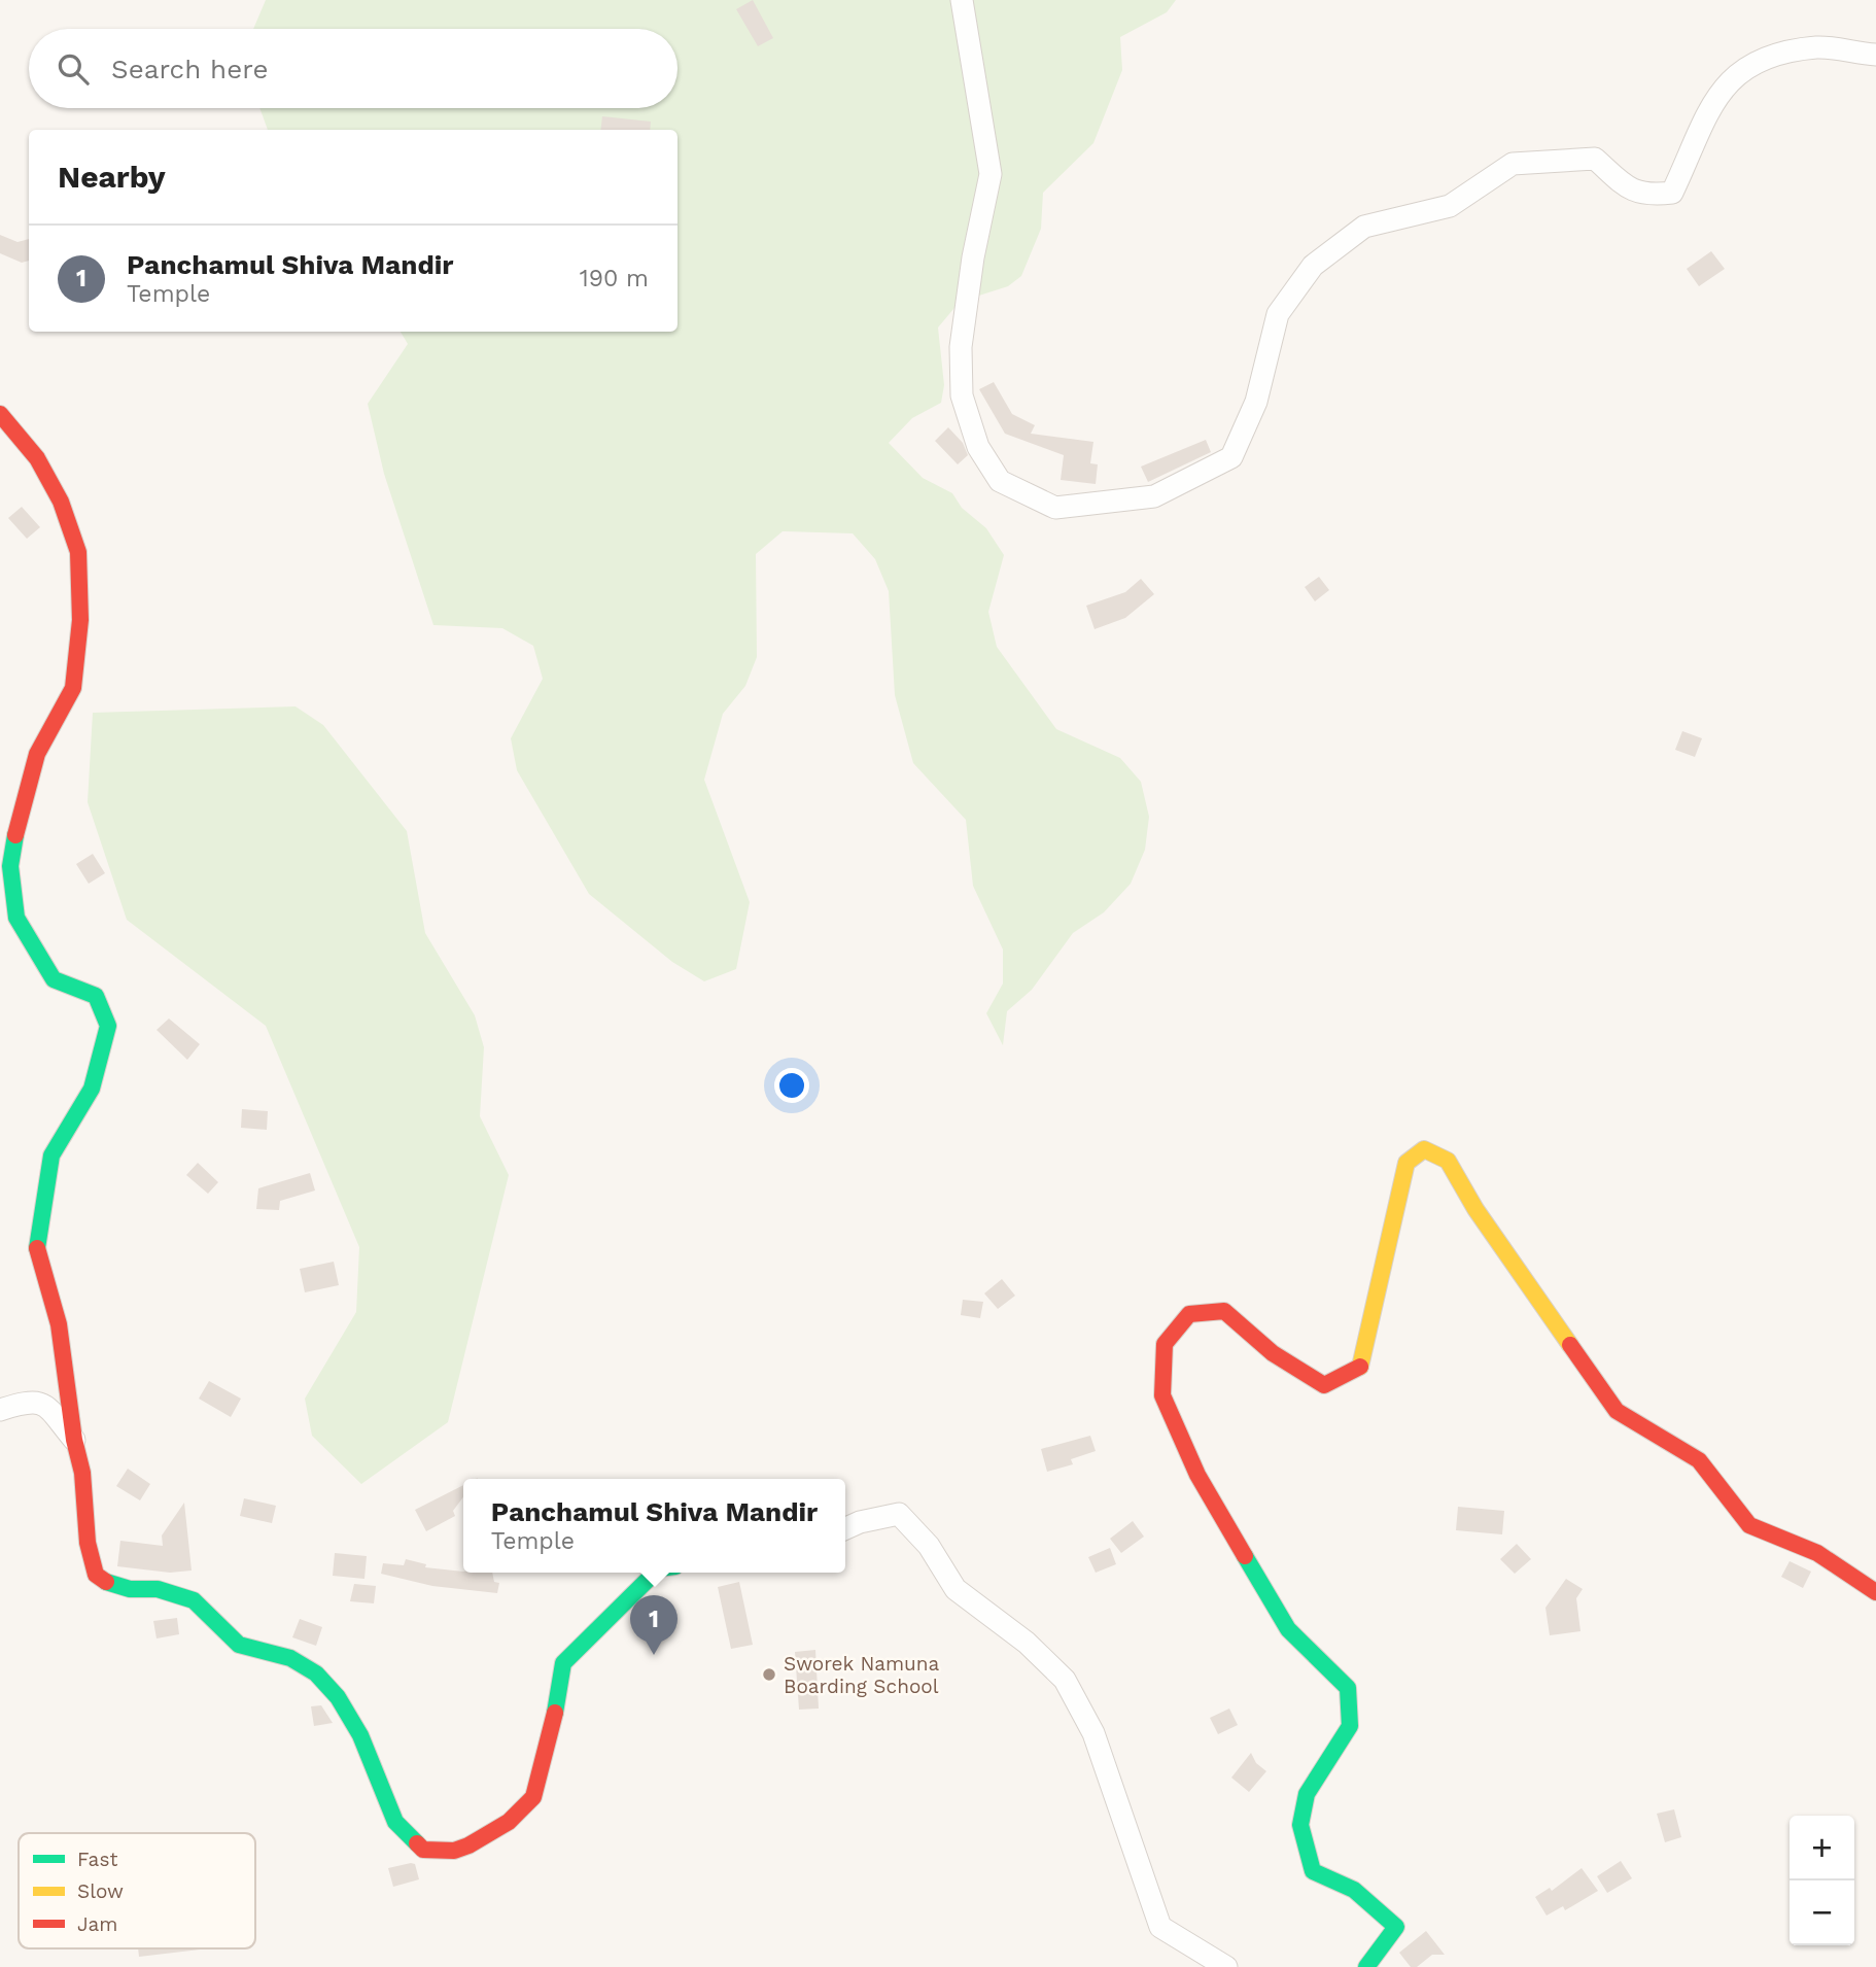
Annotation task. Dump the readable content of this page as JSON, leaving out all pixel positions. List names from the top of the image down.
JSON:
{
  "places": ["Sworek Namuna Boarding School"],
  "legend": ["Fast", "Slow", "Jam"],
  "page": {
    "search": "Search here",
    "heading": "Nearby",
    "list": [
      {
        "mark": "1",
        "name": "Panchamul Shiva Mandir",
        "note": "Temple",
        "value": "190 m"
      }
    ],
    "popup": ["Panchamul Shiva Mandir", "Temple"],
    "pins": "1",
    "map_buttons": ["+", "−"]
  }
}
